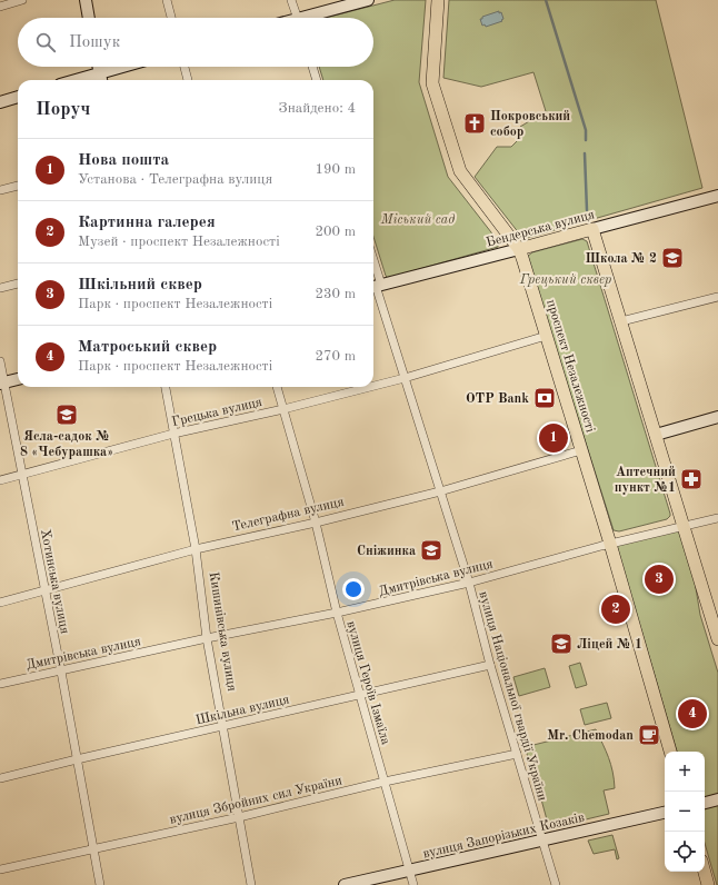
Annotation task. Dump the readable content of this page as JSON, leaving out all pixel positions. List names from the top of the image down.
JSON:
{
  "streets": {
    "main road": ["Бендерська вулиця", "проспект Незалежності"],
    "street": [
      "Грецька вулиця",
      "Телеграфна вулиця",
      "Дмитрівська вулиця",
      "Хотинська вулиця",
      "Кишинівська вулиця",
      "вулиця Героїв Ізмаїла",
      "вулиця Національної гвардії України",
      "Шкільна вулиця",
      "вулиця Збройних сил України",
      "вулиця Запорізьких Козаків"
    ]
  },
  "crossings": [
    ["Бендерська вулиця", "проспект Незалежності"],
    ["Бендерська вулиця", "вулиця Національної гвардії України"],
    ["проспект Незалежності", "Телеграфна вулиця"],
    ["проспект Незалежності", "Дмитрівська вулиця"],
    ["Грецька вулиця", "Хотинська вулиця"],
    ["Грецька вулиця", "Кишинівська вулиця"],
    ["Грецька вулиця", "вулиця Героїв Ізмаїла"],
    ["Грецька вулиця", "вулиця Національної гвардії України"],
    ["Телеграфна вулиця", "Хотинська вулиця"],
    ["Телеграфна вулиця", "Кишинівська вулиця"],
    ["Телеграфна вулиця", "вулиця Героїв Ізмаїла"],
    ["Телеграфна вулиця", "вулиця Національної гвардії України"],
    ["Дмитрівська вулиця", "Хотинська вулиця"],
    ["Дмитрівська вулиця", "Кишинівська вулиця"],
    ["Дмитрівська вулиця", "вулиця Героїв Ізмаїла"],
    ["Дмитрівська вулиця", "вулиця Національної гвардії України"],
    ["Хотинська вулиця", "Шкільна вулиця"],
    ["Хотинська вулиця", "вулиця Збройних сил України"],
    ["Кишинівська вулиця", "Шкільна вулиця"],
    ["Кишинівська вулиця", "вулиця Збройних сил України"],
    ["вулиця Героїв Ізмаїла", "Шкільна вулиця"],
    ["вулиця Героїв Ізмаїла", "вулиця Збройних сил України"],
    ["вулиця Героїв Ізмаїла", "вулиця Запорізьких Козаків"],
    ["вулиця Національної гвардії України", "Шкільна вулиця"],
    ["вулиця Національної гвардії України", "вулиця Збройних сил України"],
    ["вулиця Національної гвардії України", "вулиця Запорізьких Козаків"]
  ],
  "parks": ["Міський сад", "Грецький сквер"],
  "places": {
    "church": ["Покровський собор"],
    "school or university": [
      "Школа № 2",
      "Ясла-садок № 8 «Чебурашка»",
      "Сніжинка",
      "Ліцей № 1"
    ],
    "bank": ["OTP Bank"],
    "pharmacy": ["Аптечний пункт №1"],
    "cafe": ["Mr. Chemodan"]
  },
  "page": {
    "search": "Пошук",
    "heading": ["Поруч", "Знайдено: 4"],
    "list": [
      {
        "mark": "1",
        "name": "Нова пошта",
        "note": "Установа · Телеграфна вулиця",
        "value": "190 m"
      },
      {
        "mark": "2",
        "name": "Картинна галерея",
        "note": "Музей · проспект Незалежності",
        "value": "200 m"
      },
      {
        "mark": "3",
        "name": "Шкільний сквер",
        "note": "Парк · проспект Незалежності",
        "value": "230 m"
      },
      {
        "mark": "4",
        "name": "Матроський сквер",
        "note": "Парк · проспект Незалежності",
        "value": "270 m"
      }
    ],
    "pins": [
      "1",
      "3",
      "2",
      "4"
    ],
    "map_buttons": ["+", "−"]
  }
}
